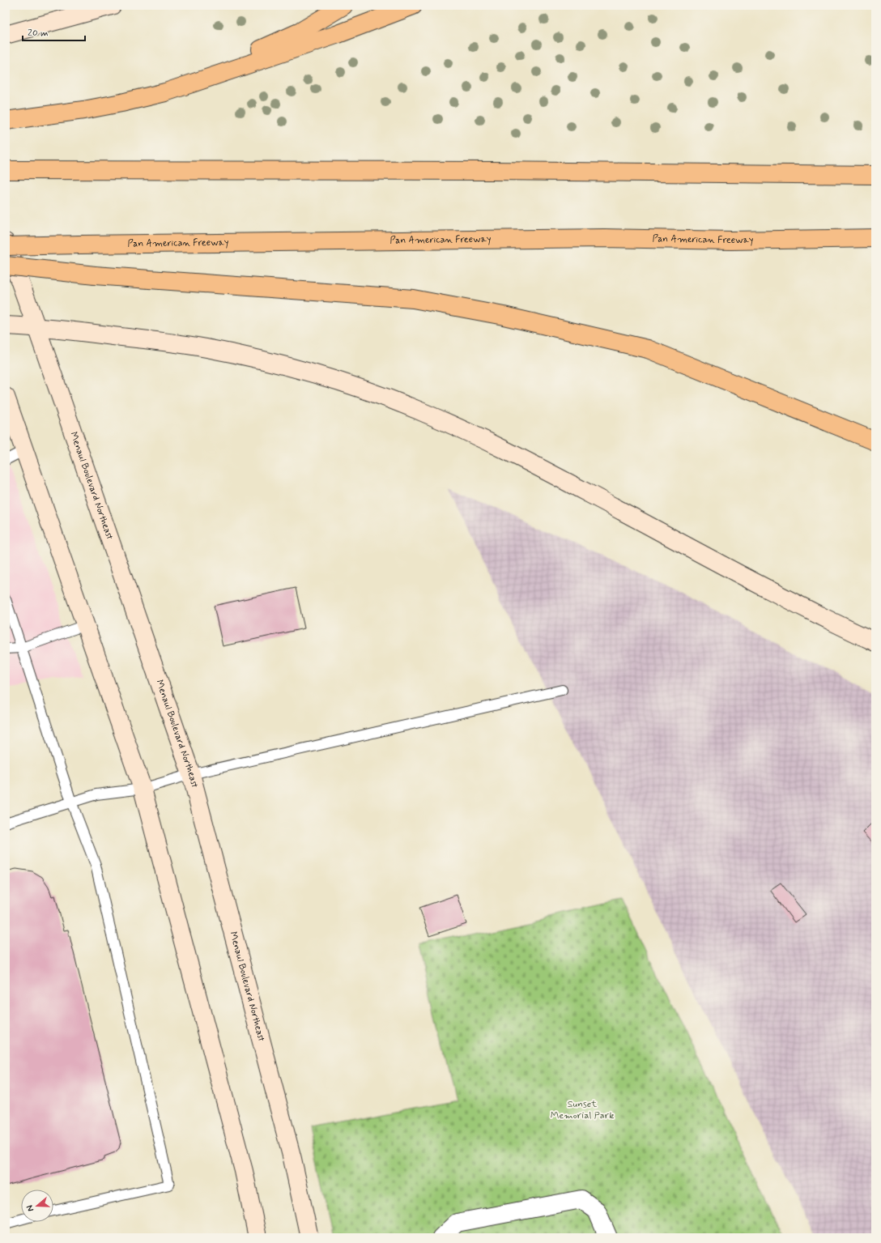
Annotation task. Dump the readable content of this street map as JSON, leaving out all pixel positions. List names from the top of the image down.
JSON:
{
  "streets": {
    "highway": ["Pan American Freeway"],
    "main road": ["Menaul Boulevard Northeast"]
  },
  "parks": ["Sunset Memorial Park"],
  "scale_bar": "20 m",
  "north": "left"
}
